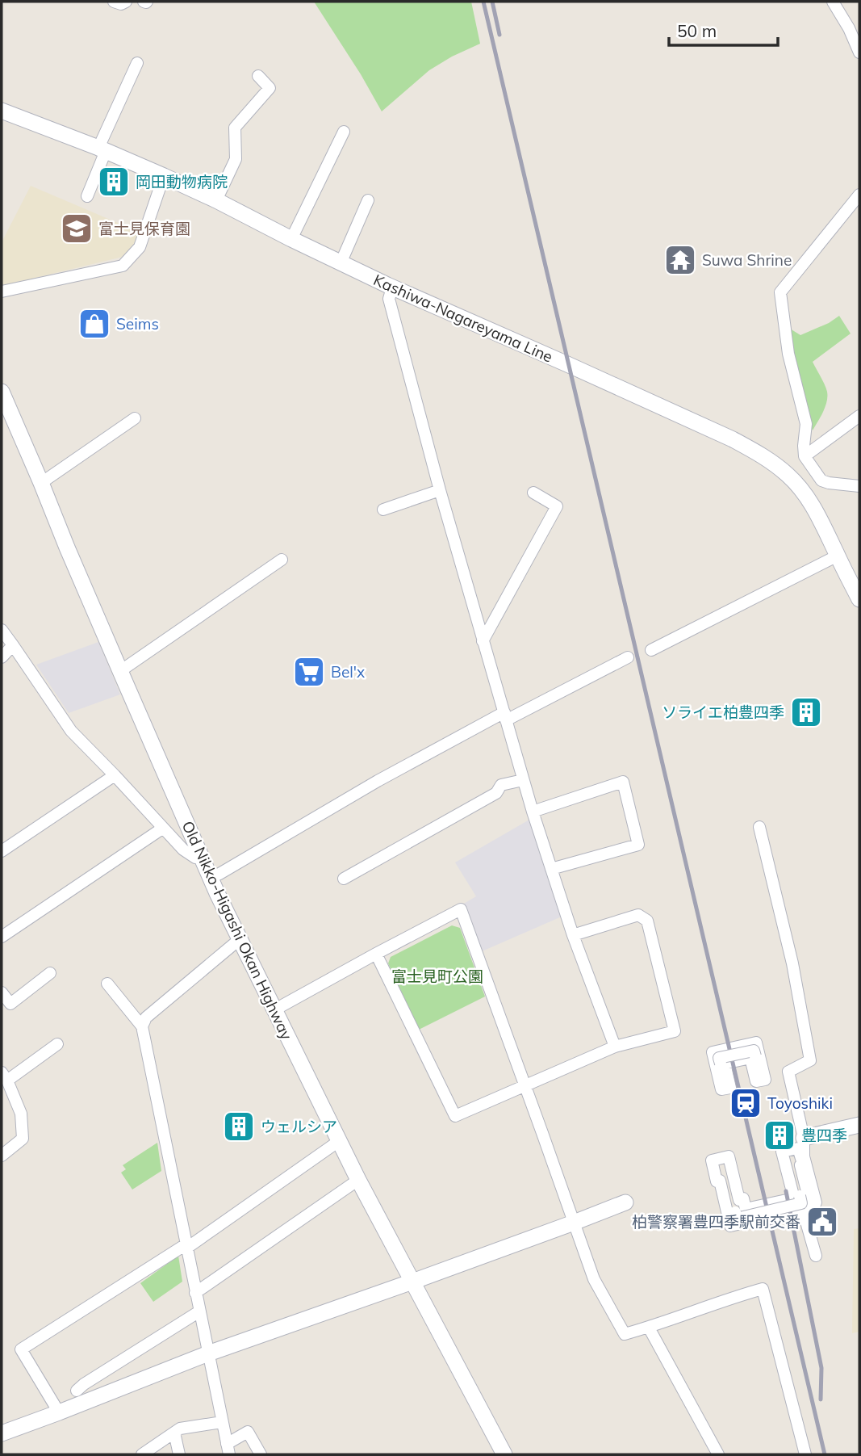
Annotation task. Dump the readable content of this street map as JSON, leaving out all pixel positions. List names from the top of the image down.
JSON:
{
  "streets": {
    "street": ["Kashiwa-Nagareyama Line", "Old Nikko-Higashi Okan Highway"]
  },
  "parks": ["富士見町公園"],
  "places": {
    "building": [
      "岡田動物病院",
      "ソライエ柏豊四季",
      "ウェルシア",
      "豊四季"
    ],
    "school or university": ["富士見保育園"],
    "temple": ["Suwa Shrine"],
    "shop": ["Seims"],
    "supermarket": ["Bel'x"],
    "station": ["Toyoshiki"],
    "public building": ["柏警察署豊四季駅前交番"]
  },
  "scale_bar": "50 m"
}
